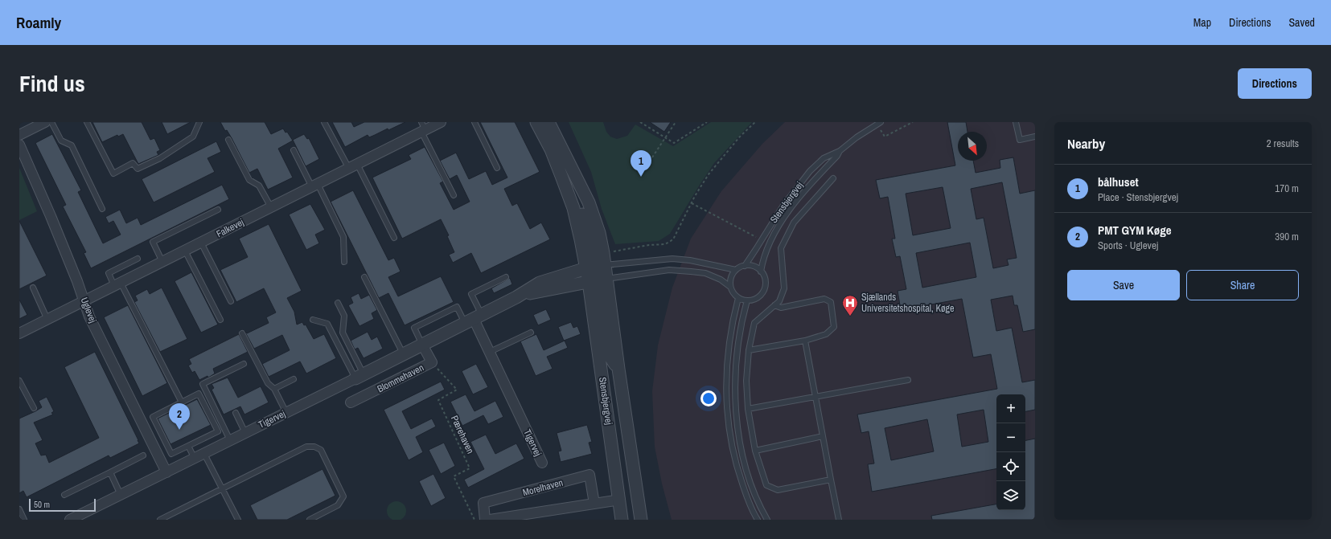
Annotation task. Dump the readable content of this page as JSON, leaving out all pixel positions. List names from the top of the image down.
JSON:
{
  "streets": {
    "street": [
      "Stensbjergvej",
      "Falkevej",
      "Uglevej",
      "Blommehaven",
      "Tigervej",
      "Morelhaven"
    ],
    "path": ["Pærehaven"]
  },
  "crossings": [
    ["Stensbjergvej", "Tigervej"],
    ["Falkevej", "Uglevej"],
    ["Uglevej", "Tigervej"],
    ["Blommehaven", "Tigervej"],
    ["Blommehaven", "Pærehaven"]
  ],
  "places": {
    "hospital": ["Sjællands Universitetshospital, Køge"]
  },
  "scale_bar": "50 m",
  "north": "bottom right",
  "page": {
    "header": "Roamly",
    "nav": ["Map", "Directions", "Saved"],
    "title": "Find us",
    "buttons": [
      "Directions",
      ["Save", "Share"]
    ],
    "heading": ["Nearby", "2 results"],
    "pins": ["1", "2"],
    "list": [
      {
        "mark": "1",
        "name": "bålhuset",
        "note": "Place · Stensbjergvej",
        "value": "170 m"
      },
      {
        "mark": "2",
        "name": "PMT GYM Køge",
        "note": "Sports · Uglevej",
        "value": "390 m"
      }
    ],
    "map_buttons": ["+", "−"],
    "scale": "50 m"
  }
}
